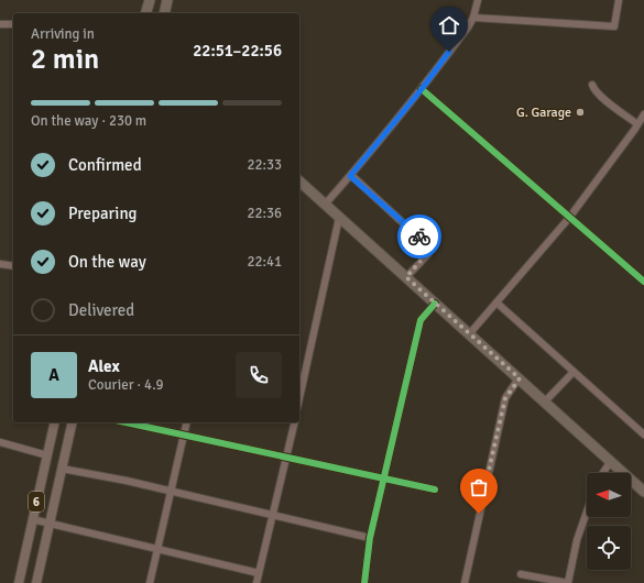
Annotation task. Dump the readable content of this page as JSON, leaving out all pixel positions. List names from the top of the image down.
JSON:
{
  "streets": {
    "main road": ["6"]
  },
  "places": ["G. Garage"],
  "north": "left",
  "page": {
    "heading": ["2 min", "Arriving in", "22:51–22:56"],
    "panel": ["Alex", "Courier · 4.9"],
    "bar": "On the way · 230 m",
    "list": [
      ["Confirmed", "22:33"],
      ["Preparing", "22:36"],
      ["On the way", "22:41"],
      "Delivered"
    ],
    "round": "A"
  }
}
